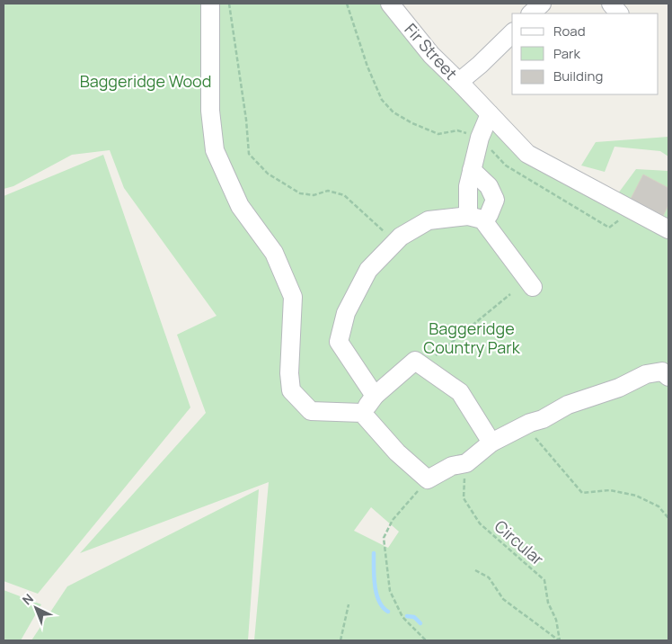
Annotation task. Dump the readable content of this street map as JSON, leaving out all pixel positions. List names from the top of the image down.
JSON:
{
  "streets": {
    "street": ["Fir Street"],
    "path": ["Circular"]
  },
  "parks": ["Baggeridge Wood", "Baggeridge Country Park"],
  "legend": ["Road", "Park", "Building"],
  "north": "top left"
}
